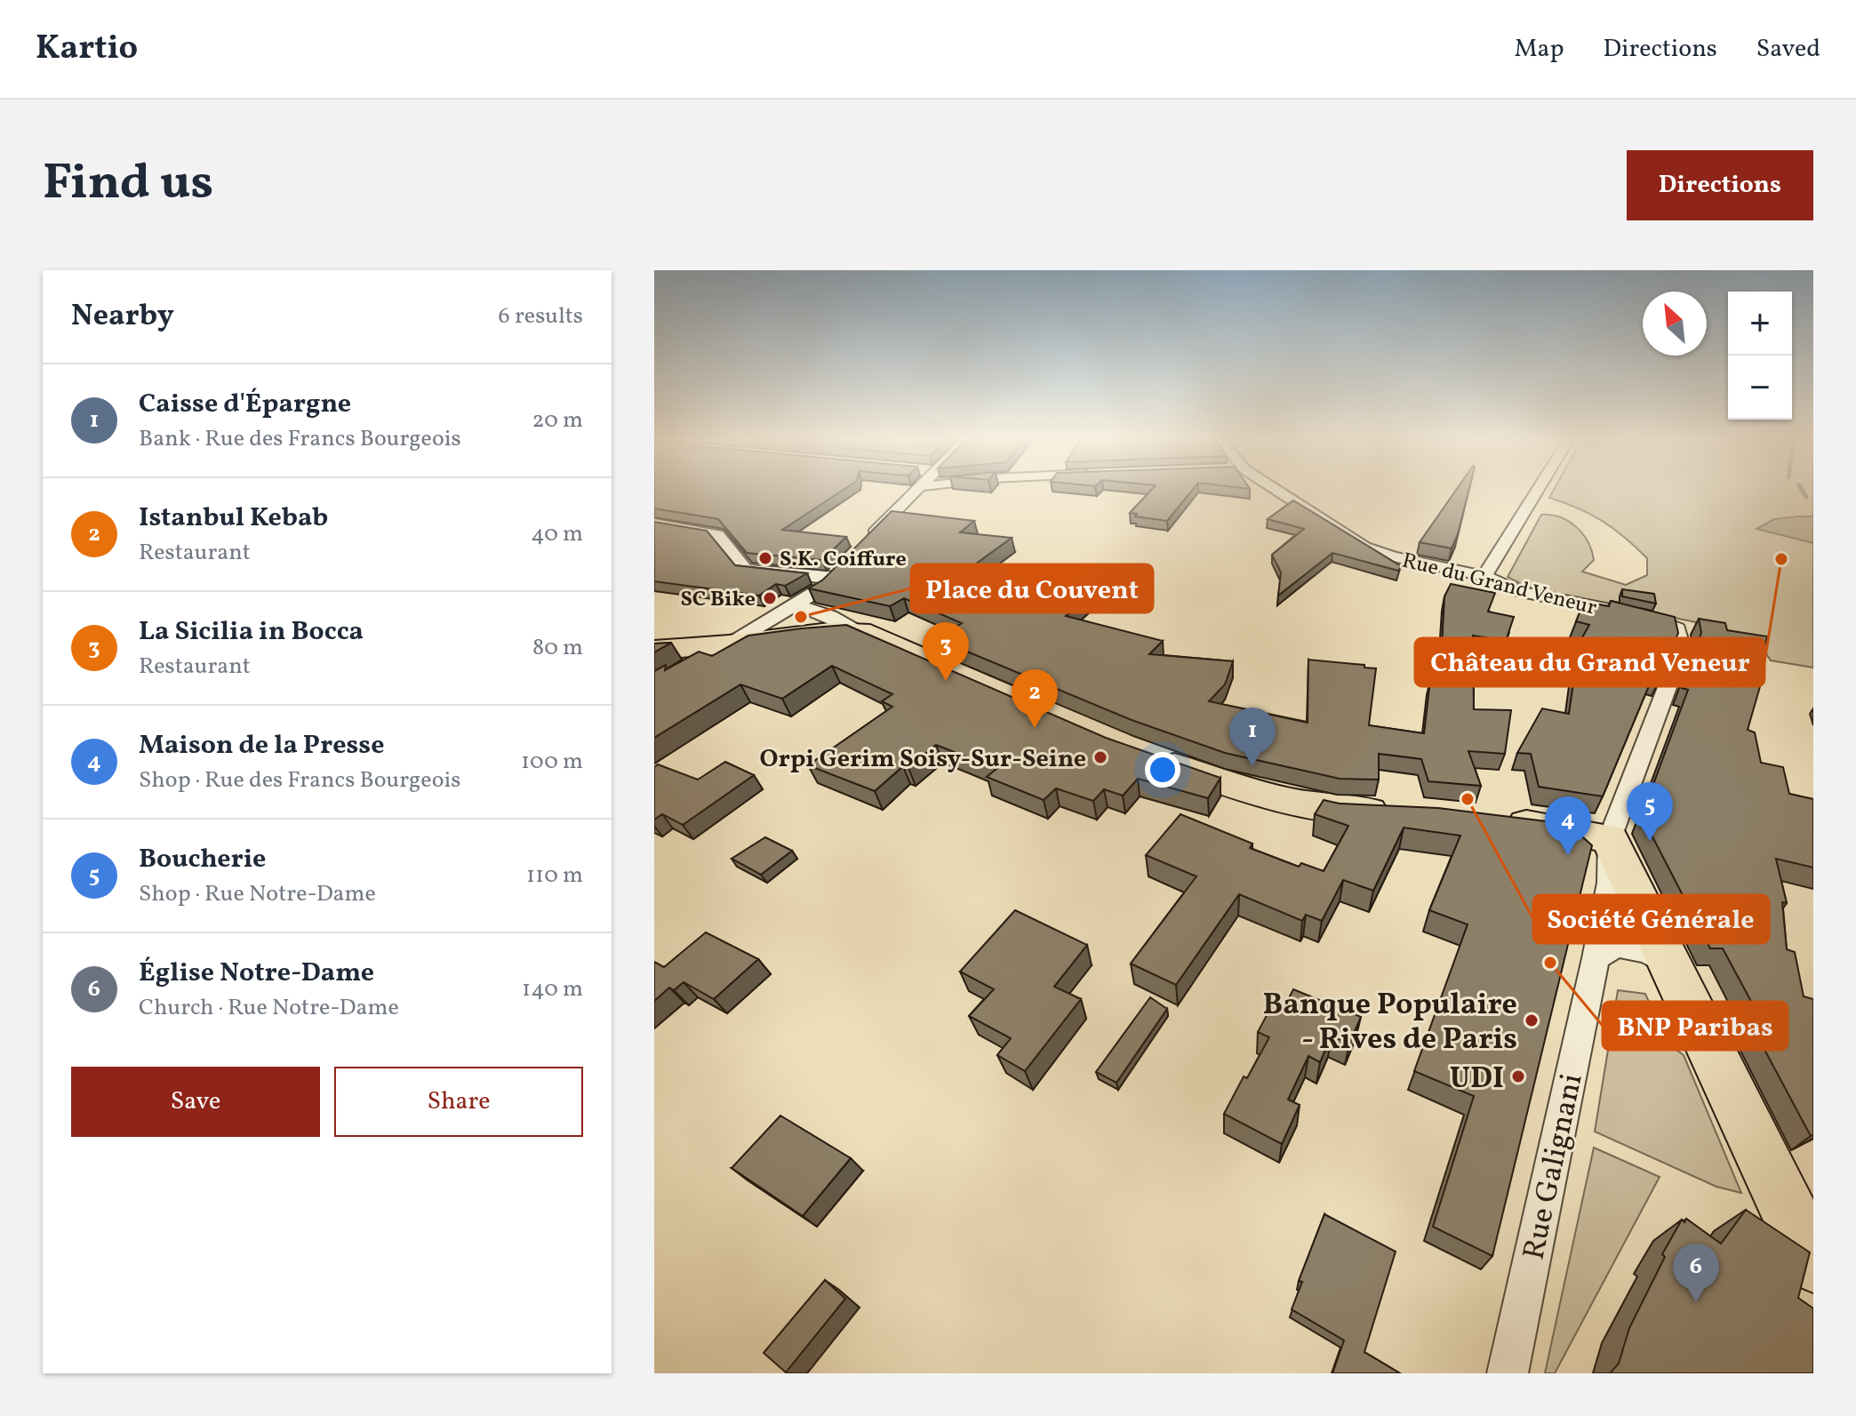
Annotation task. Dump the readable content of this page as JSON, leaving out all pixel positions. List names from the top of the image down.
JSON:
{
  "streets": {
    "street": ["Rue du Grand Veneur", "Rue Galignani"]
  },
  "crossings": [
    ["Rue du Grand Veneur", "Rue Galignani"]
  ],
  "places": [
    "S.K. Coiffure",
    "Château du Grand Veneur",
    "SC Bike",
    "Place du Couvent",
    "Orpi Gerim Soisy-Sur-Seine",
    "Société Générale",
    "BNP Paribas",
    "Banque Populaire - Rives de Paris",
    "UDI"
  ],
  "north": "top left",
  "page": {
    "header": "Kartio",
    "nav": ["Map", "Directions", "Saved"],
    "title": "Find us",
    "buttons": [
      "Directions",
      ["Save", "Share"]
    ],
    "heading": ["Nearby", "6 results"],
    "map_buttons": ["+", "−"],
    "list": [
      {
        "mark": "1",
        "name": "Caisse d'Épargne",
        "note": "Bank · Rue des Francs Bourgeois",
        "value": "20 m"
      },
      {
        "mark": "2",
        "name": "Istanbul Kebab",
        "note": "Restaurant",
        "value": "40 m"
      },
      {
        "mark": "3",
        "name": "La Sicilia in Bocca",
        "note": "Restaurant",
        "value": "80 m"
      },
      {
        "mark": "4",
        "name": "Maison de la Presse",
        "note": "Shop · Rue des Francs Bourgeois",
        "value": "100 m"
      },
      {
        "mark": "5",
        "name": "Boucherie",
        "note": "Shop · Rue Notre-Dame",
        "value": "110 m"
      },
      {
        "mark": "6",
        "name": "Église Notre-Dame",
        "note": "Church · Rue Notre-Dame",
        "value": "140 m"
      }
    ],
    "pins": [
      "3",
      "2",
      "1",
      "5",
      "4",
      "6"
    ]
  }
}
